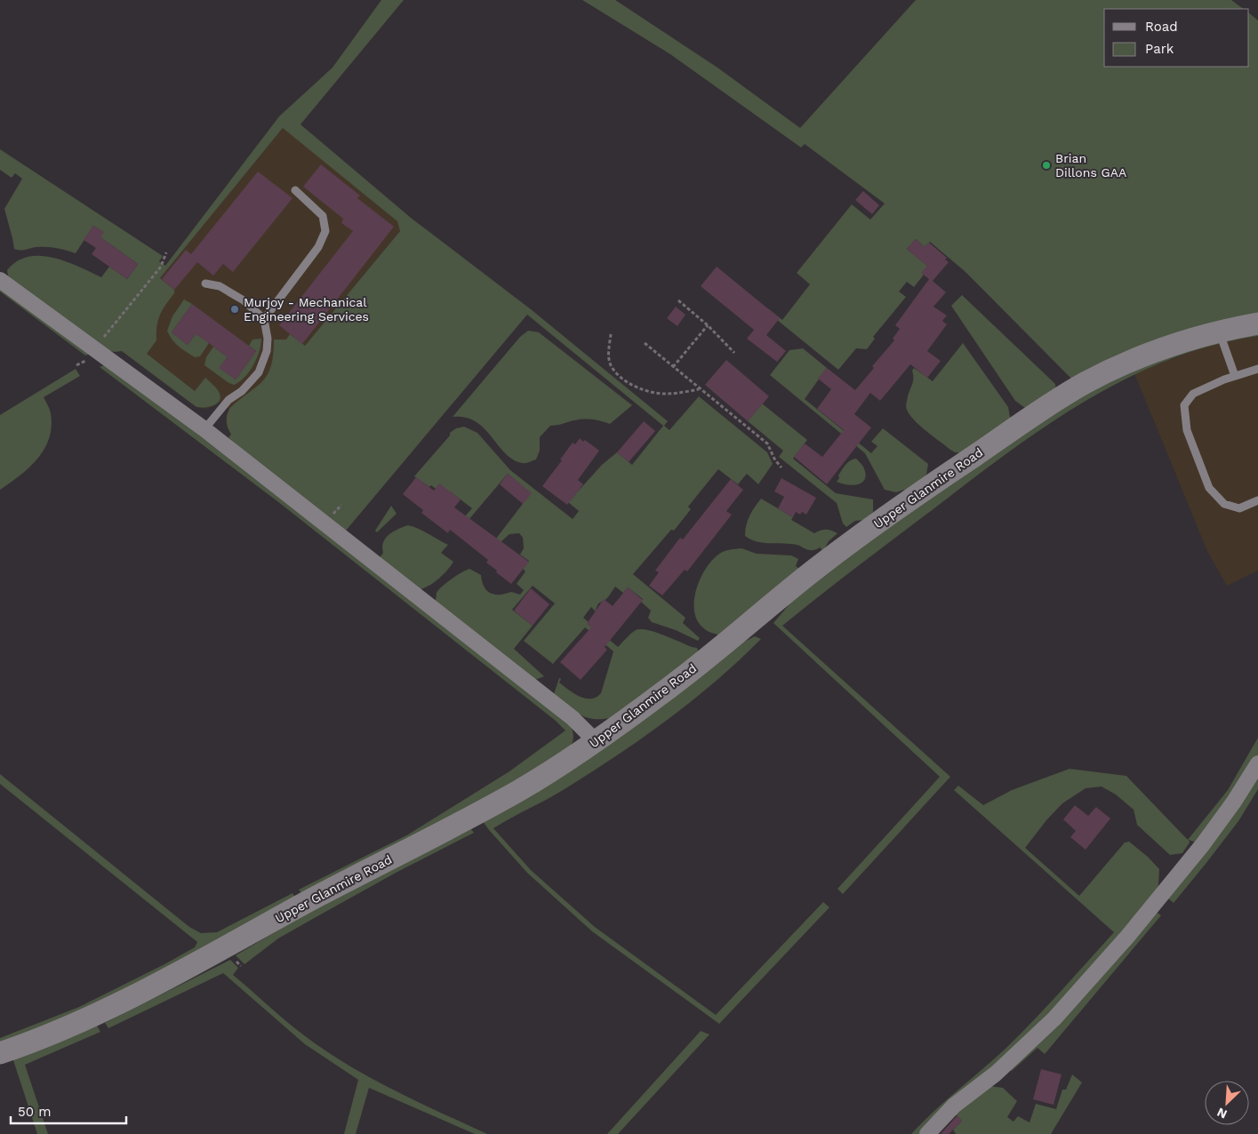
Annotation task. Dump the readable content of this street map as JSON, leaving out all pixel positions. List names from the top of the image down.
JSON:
{
  "streets": {
    "main road": ["Upper Glanmire Road"]
  },
  "places": ["Brian Dillons GAA", "Murjoy - Mechanical Engineering Services"],
  "legend": ["Road", "Park"],
  "scale_bar": "50 m",
  "north": "bottom left"
}
